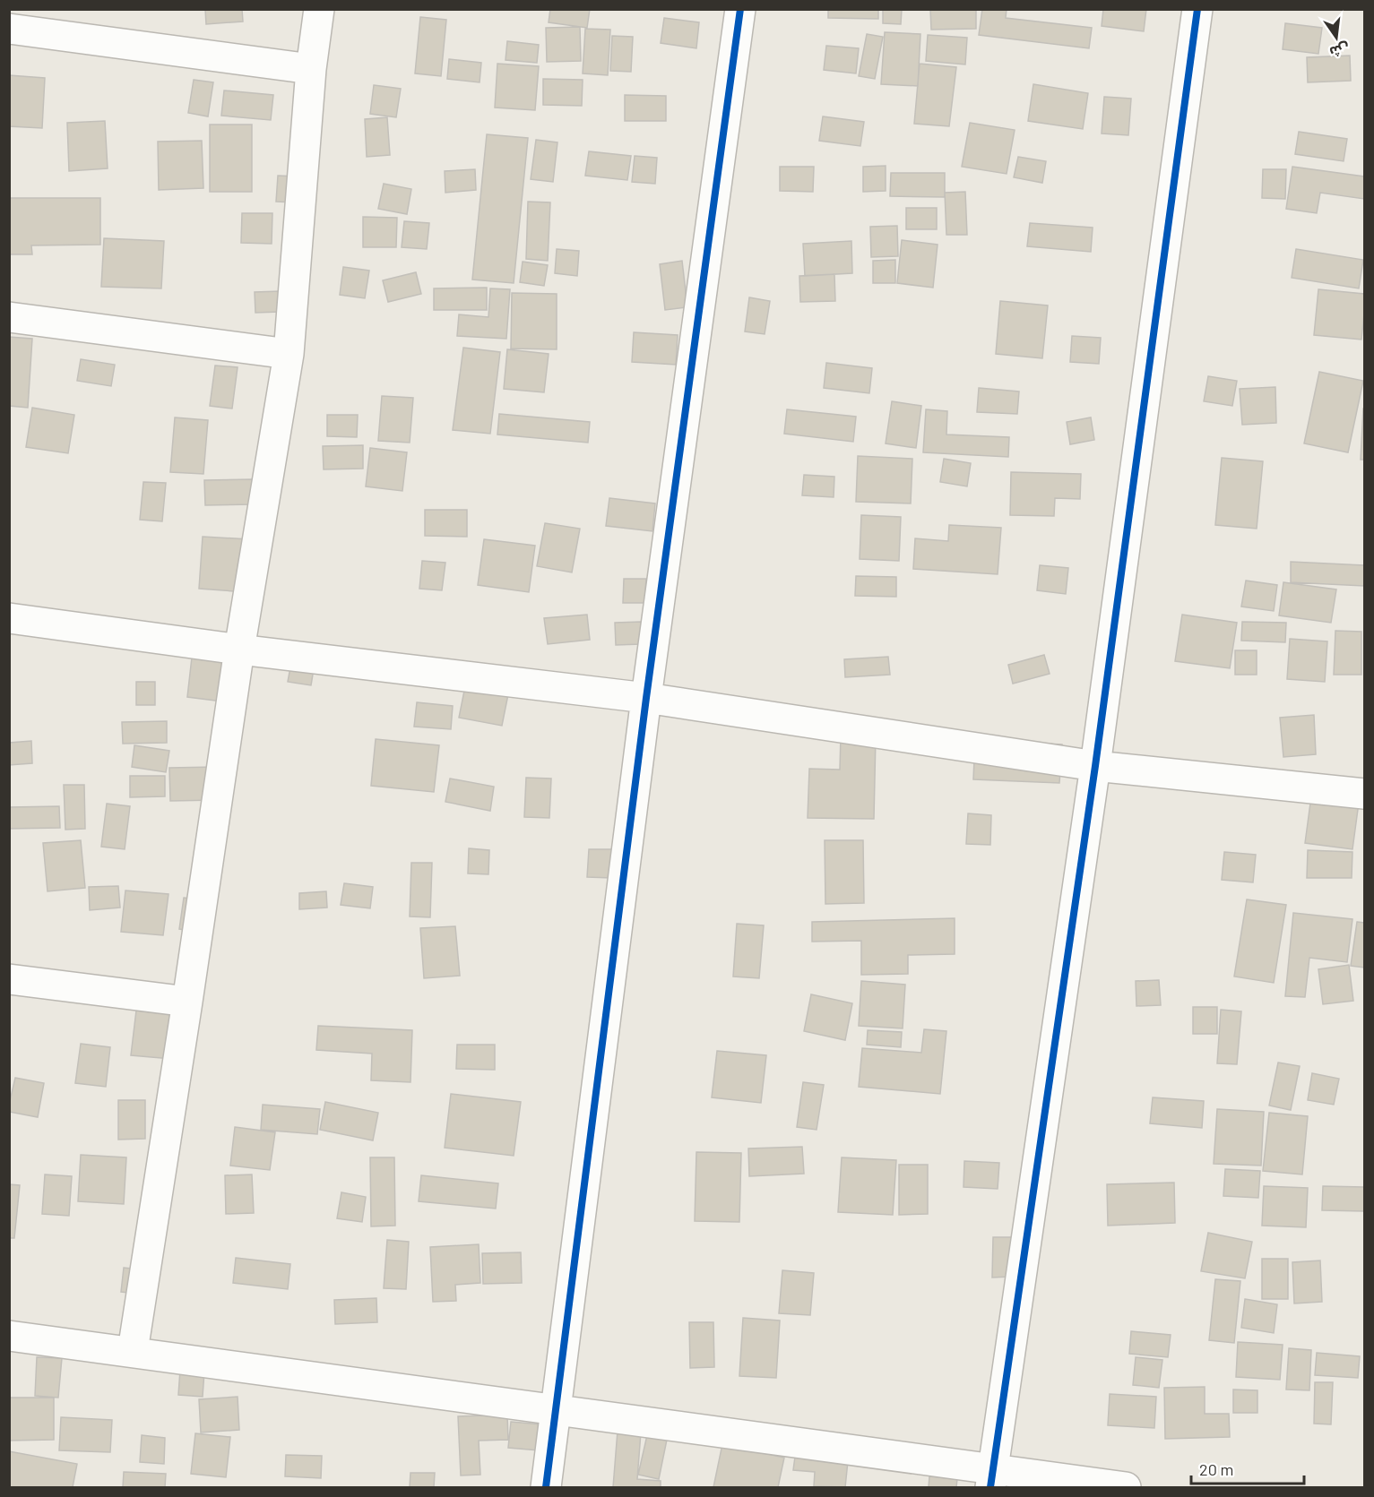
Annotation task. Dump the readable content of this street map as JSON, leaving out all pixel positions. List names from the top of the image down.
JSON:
{
  "scale_bar": "20 m",
  "north": "bottom"
}
